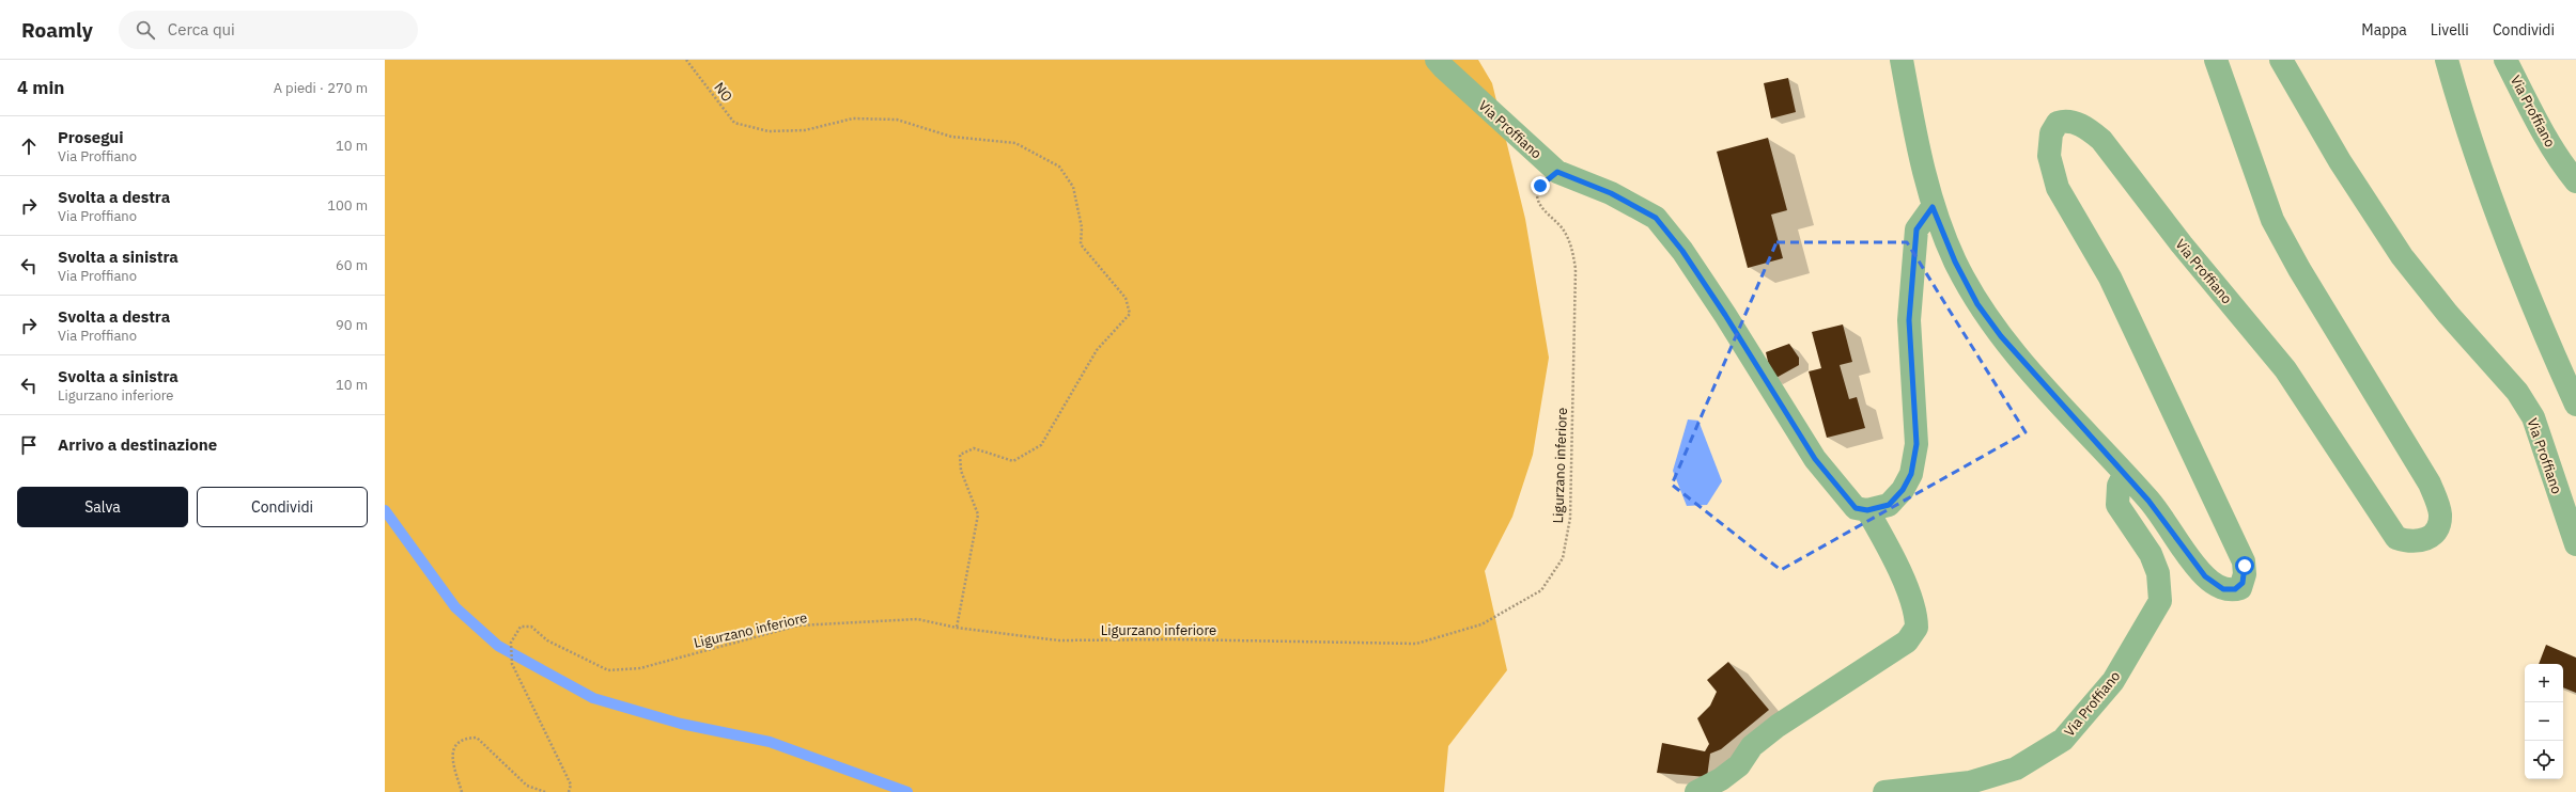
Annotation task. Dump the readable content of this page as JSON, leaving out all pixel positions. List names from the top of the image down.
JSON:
{
  "streets": {
    "street": ["Via Proffiano"],
    "path": ["NO", "Ligurzano inferiore"]
  },
  "crossings": [
    ["NO", "Ligurzano inferiore"],
    ["Via Proffiano", "Ligurzano inferiore"]
  ],
  "page": {
    "header": "Roamly",
    "search": "Cerca qui",
    "nav": ["Mappa", "Livelli", "Condividi"],
    "heading": ["4 min", "A piedi · 270 m"],
    "list": [
      ["Prosegui", "Via Proffiano", "10 m"],
      ["Svolta a destra", "Via Proffiano", "100 m"],
      ["Svolta a sinistra", "Via Proffiano", "60 m"],
      ["Svolta a destra", "Via Proffiano", "90 m"],
      ["Svolta a sinistra", "Ligurzano inferiore", "10 m"],
      "Arrivo a destinazione"
    ],
    "buttons": ["Salva", "Condividi"],
    "map_buttons": ["+", "−"]
  }
}
